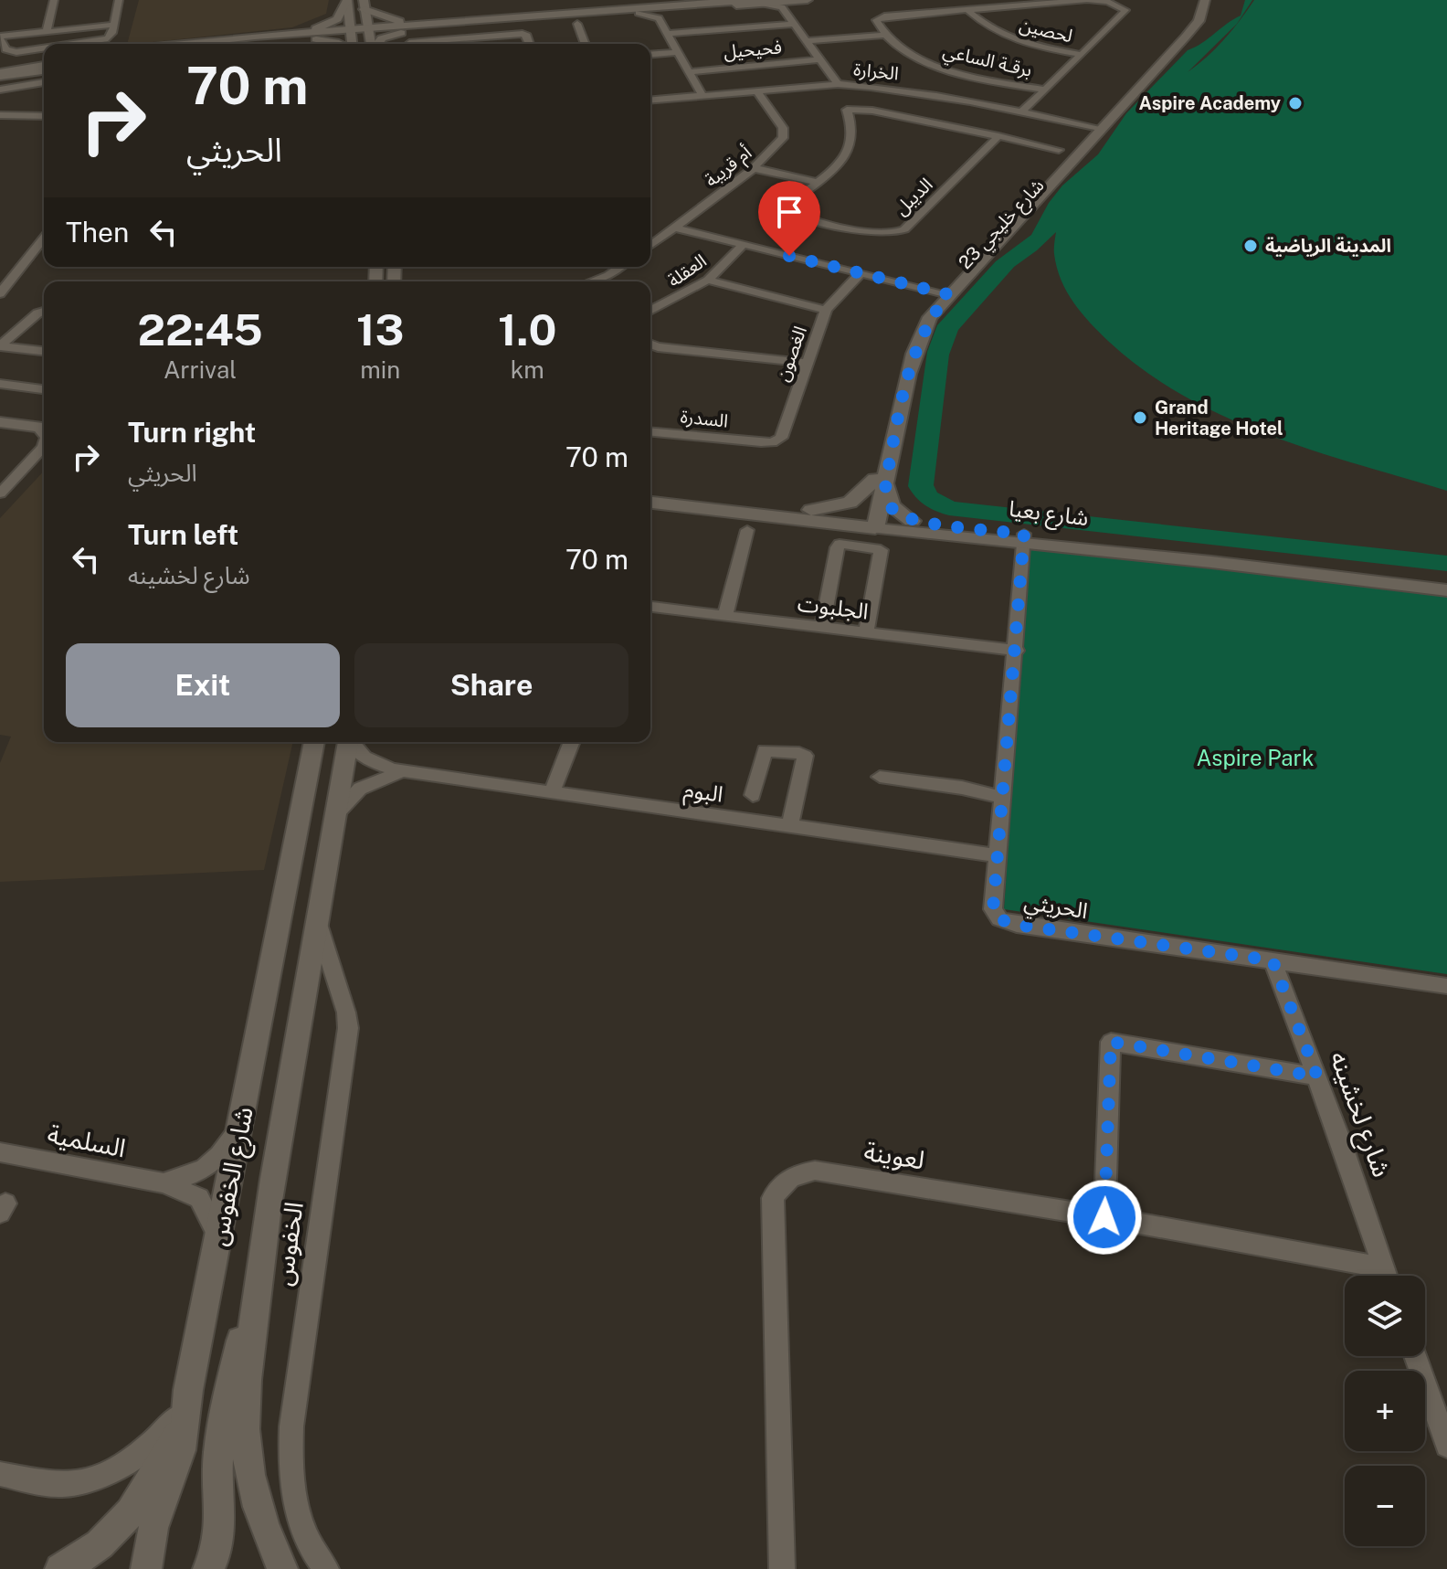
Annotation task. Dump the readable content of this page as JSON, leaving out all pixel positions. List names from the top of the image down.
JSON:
{
  "streets": {
    "main road": ["شارع خليجي 23", "شارع بعيا"],
    "street": [
      "لحصين",
      "فحيحيل",
      "برقـة الساعي",
      "الخرارة",
      "أم قريبة",
      "الديبل",
      "العقلة",
      "الغصون",
      "السدرة",
      "الجلبوت",
      "البوم",
      "الحريثي",
      "شارع لخشينه",
      "السلمية",
      "لعوينة",
      "شارع الخفوس",
      "الخفوس"
    ]
  },
  "crossings": [
    ["لحصين", "برقـة الساعي"],
    ["برقـة الساعي", "الخرارة"],
    ["الخرارة", "أم قريبة"],
    ["الخرارة", "شارع خليجي 23"],
    ["شارع خليجي 23", "شارع بعيا"],
    ["الغصون", "السدرة"],
    ["شارع بعيا", "الحريثي"],
    ["الجلبوت", "الحريثي"],
    ["البوم", "الحريثي"],
    ["البوم", "شارع الخفوس"],
    ["الحريثي", "شارع لخشينه"],
    ["السلمية", "شارع الخفوس"],
    ["شارع الخفوس", "الخفوس"]
  ],
  "parks": ["Aspire Park"],
  "places": ["Aspire Academy", "المدينة الرياضية", "Grand Heritage Hotel"],
  "page": {
    "turn": ["70 m", "الحريثي"],
    "then": "Then",
    "eta": [
      "22:45",
      "Arrival",
      "13",
      "min",
      "1.0",
      "km"
    ],
    "list": [
      {
        "name": "Turn right",
        "note": "الحريثي",
        "value": "70 m"
      },
      {
        "name": "Turn left",
        "note": "شارع لخشينه",
        "value": "70 m"
      }
    ],
    "buttons": ["Exit", "Share"],
    "map_buttons": ["+", "−"]
  }
}
